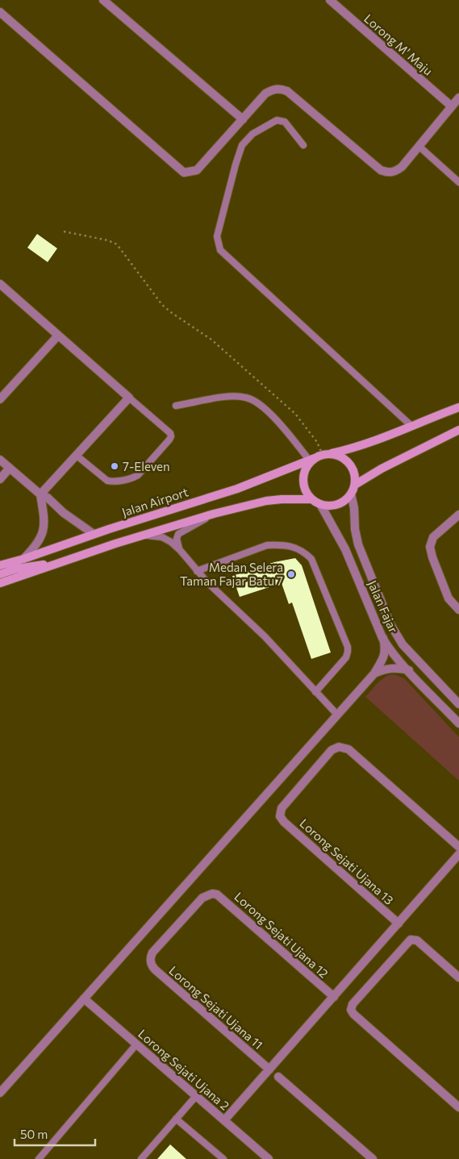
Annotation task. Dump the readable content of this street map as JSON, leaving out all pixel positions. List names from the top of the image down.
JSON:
{
  "streets": {
    "main road": ["Jalan Airport"],
    "street": [
      "Lorong M' Maju",
      "Jalan Fajar",
      "Lorong Sejati Ujana 13",
      "Lorong Sejati Ujana 12",
      "Lorong Sejati Ujana 11",
      "Lorong Sejati Ujana 2"
    ]
  },
  "crossings": [
    ["Jalan Airport", "Jalan Fajar"],
    ["Lorong Sejati Ujana 12", "Lorong Sejati Ujana 11"]
  ],
  "places": ["7-Eleven", "Medan Selera Taman Fajar Batu 7"],
  "scale_bar": "50 m"
}
